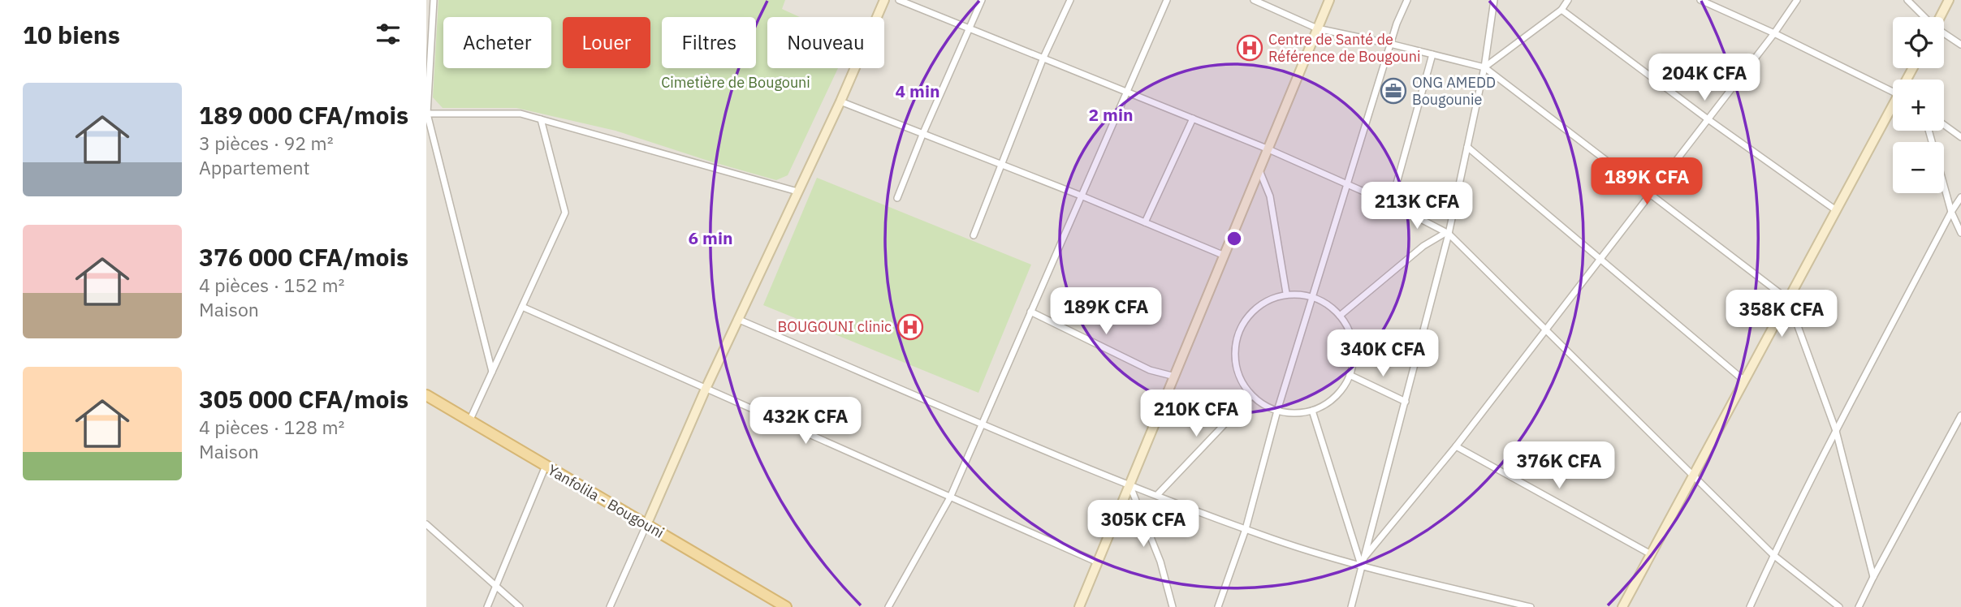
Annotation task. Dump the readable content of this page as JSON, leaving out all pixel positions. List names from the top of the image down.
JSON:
{
  "streets": {
    "main road": ["Yanfolila - Bougouni"]
  },
  "parks": ["Cimetière de Bougouni"],
  "places": {
    "hospital": ["Centre de Santé de Référence de Bougouni", "BOUGOUNI clinic"],
    "office": ["ONG AMEDD Bougounie"]
  },
  "page": {
    "heading": "10 biens",
    "map_buttons": ["+", "−"],
    "chip": [
      "Acheter",
      "Louer",
      "Filtres",
      "Nouveau"
    ],
    "price": [
      "204K CFA",
      "189K CFA",
      "213K CFA",
      "189K CFA",
      "358K CFA",
      "340K CFA",
      "210K CFA",
      "432K CFA",
      "376K CFA",
      "305K CFA"
    ],
    "list": [
      {
        "name": "189 000 CFA/mois",
        "note": "3 pièces · 92 m² · Appartement"
      },
      {
        "name": "376 000 CFA/mois",
        "note": "4 pièces · 152 m² · Maison"
      },
      {
        "name": "305 000 CFA/mois",
        "note": "4 pièces · 128 m² · Maison"
      }
    ]
  },
  "rings": ["4 min", "2 min", "6 min"]
}
